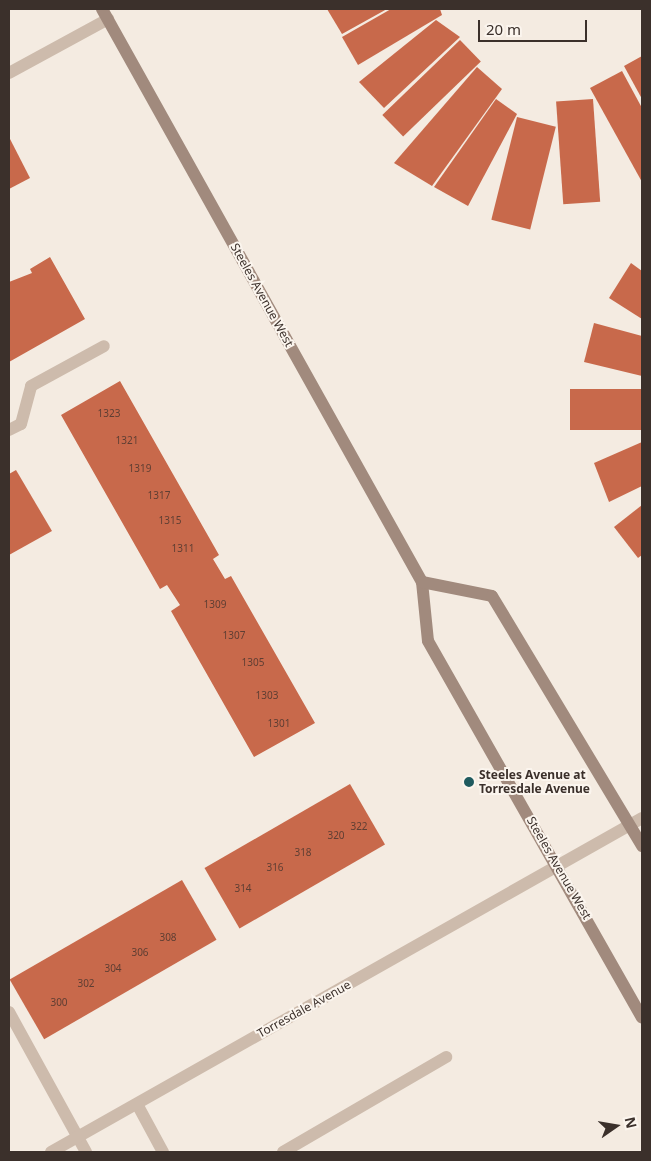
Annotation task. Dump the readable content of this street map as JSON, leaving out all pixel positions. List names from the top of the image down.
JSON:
{
  "streets": {
    "main road": ["Steeles Avenue West"],
    "street": ["Torresdale Avenue"]
  },
  "crossings": [
    ["Steeles Avenue West", "Torresdale Avenue"]
  ],
  "places": ["Steeles Avenue at Torresdale Avenue"],
  "house_numbers": [
    "1323",
    "1321",
    "1319",
    "1317",
    "1315",
    "1311",
    "1309",
    "1307",
    "1305",
    "1303",
    "1301",
    "322",
    "320",
    "318",
    "316",
    "314",
    "308",
    "306",
    "304",
    "302",
    "300"
  ],
  "scale_bar": "20 m",
  "north": "right"
}
